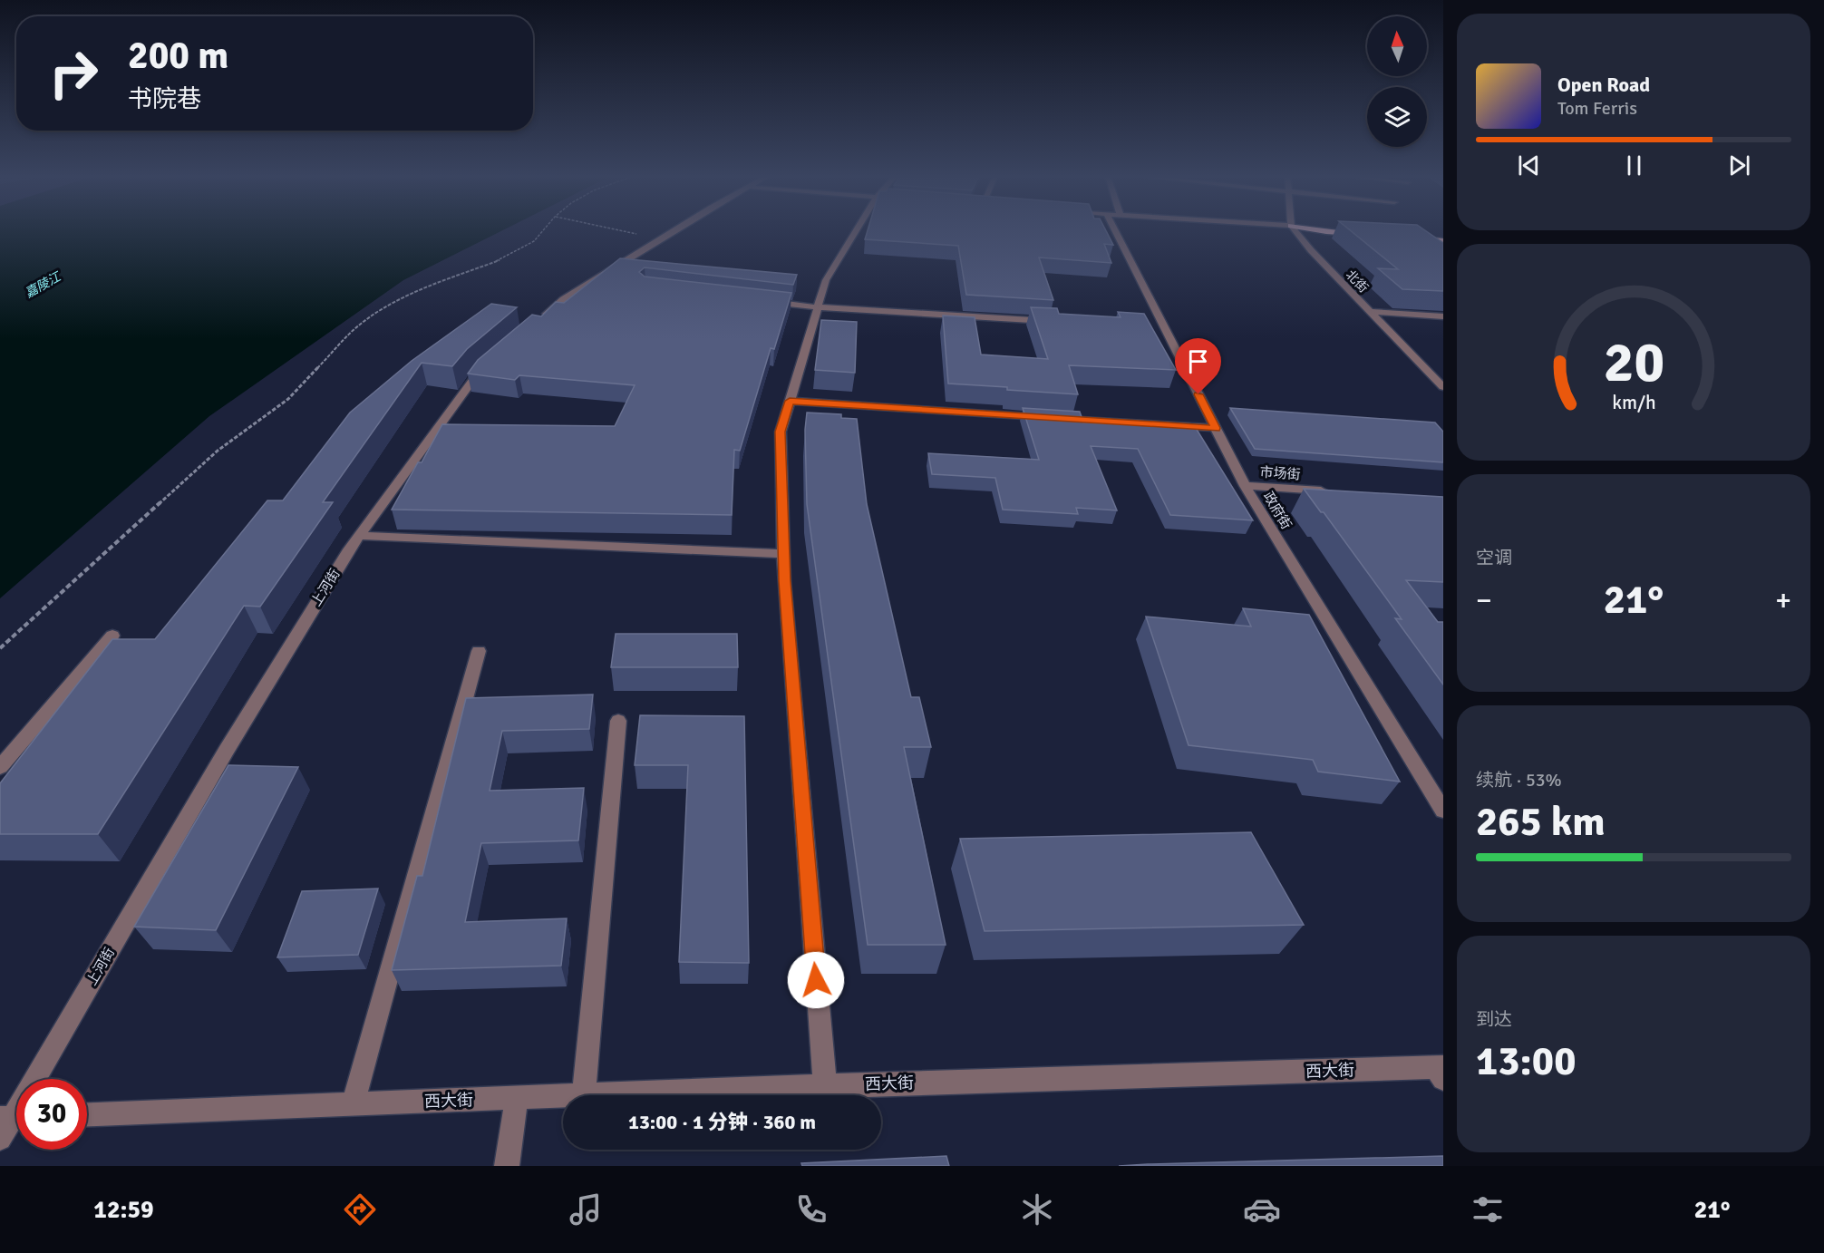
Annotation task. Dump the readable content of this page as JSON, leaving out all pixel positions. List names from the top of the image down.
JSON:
{
  "streets": {
    "street": [
      "北街",
      "市场街",
      "政府街",
      "上河街",
      "西大街"
    ]
  },
  "crossings": [
    ["市场街", "政府街"]
  ],
  "water": ["嘉陵江"],
  "north": "top",
  "page": {
    "turn": ["200 m", "书院巷"],
    "song": ["Open Road", "Tom Ferris"],
    "tile": [
      "空调",
      ["续航 · 53%", "265 km"],
      ["到达", "13:00"]
    ],
    "heat": ["−", "21°", "+"],
    "limit": "30",
    "trip": "13:00 · 1 分钟 · 360 m",
    "tabs": ["12:59", "21°"],
    "gauge": ["20", "km/h"]
  }
}
